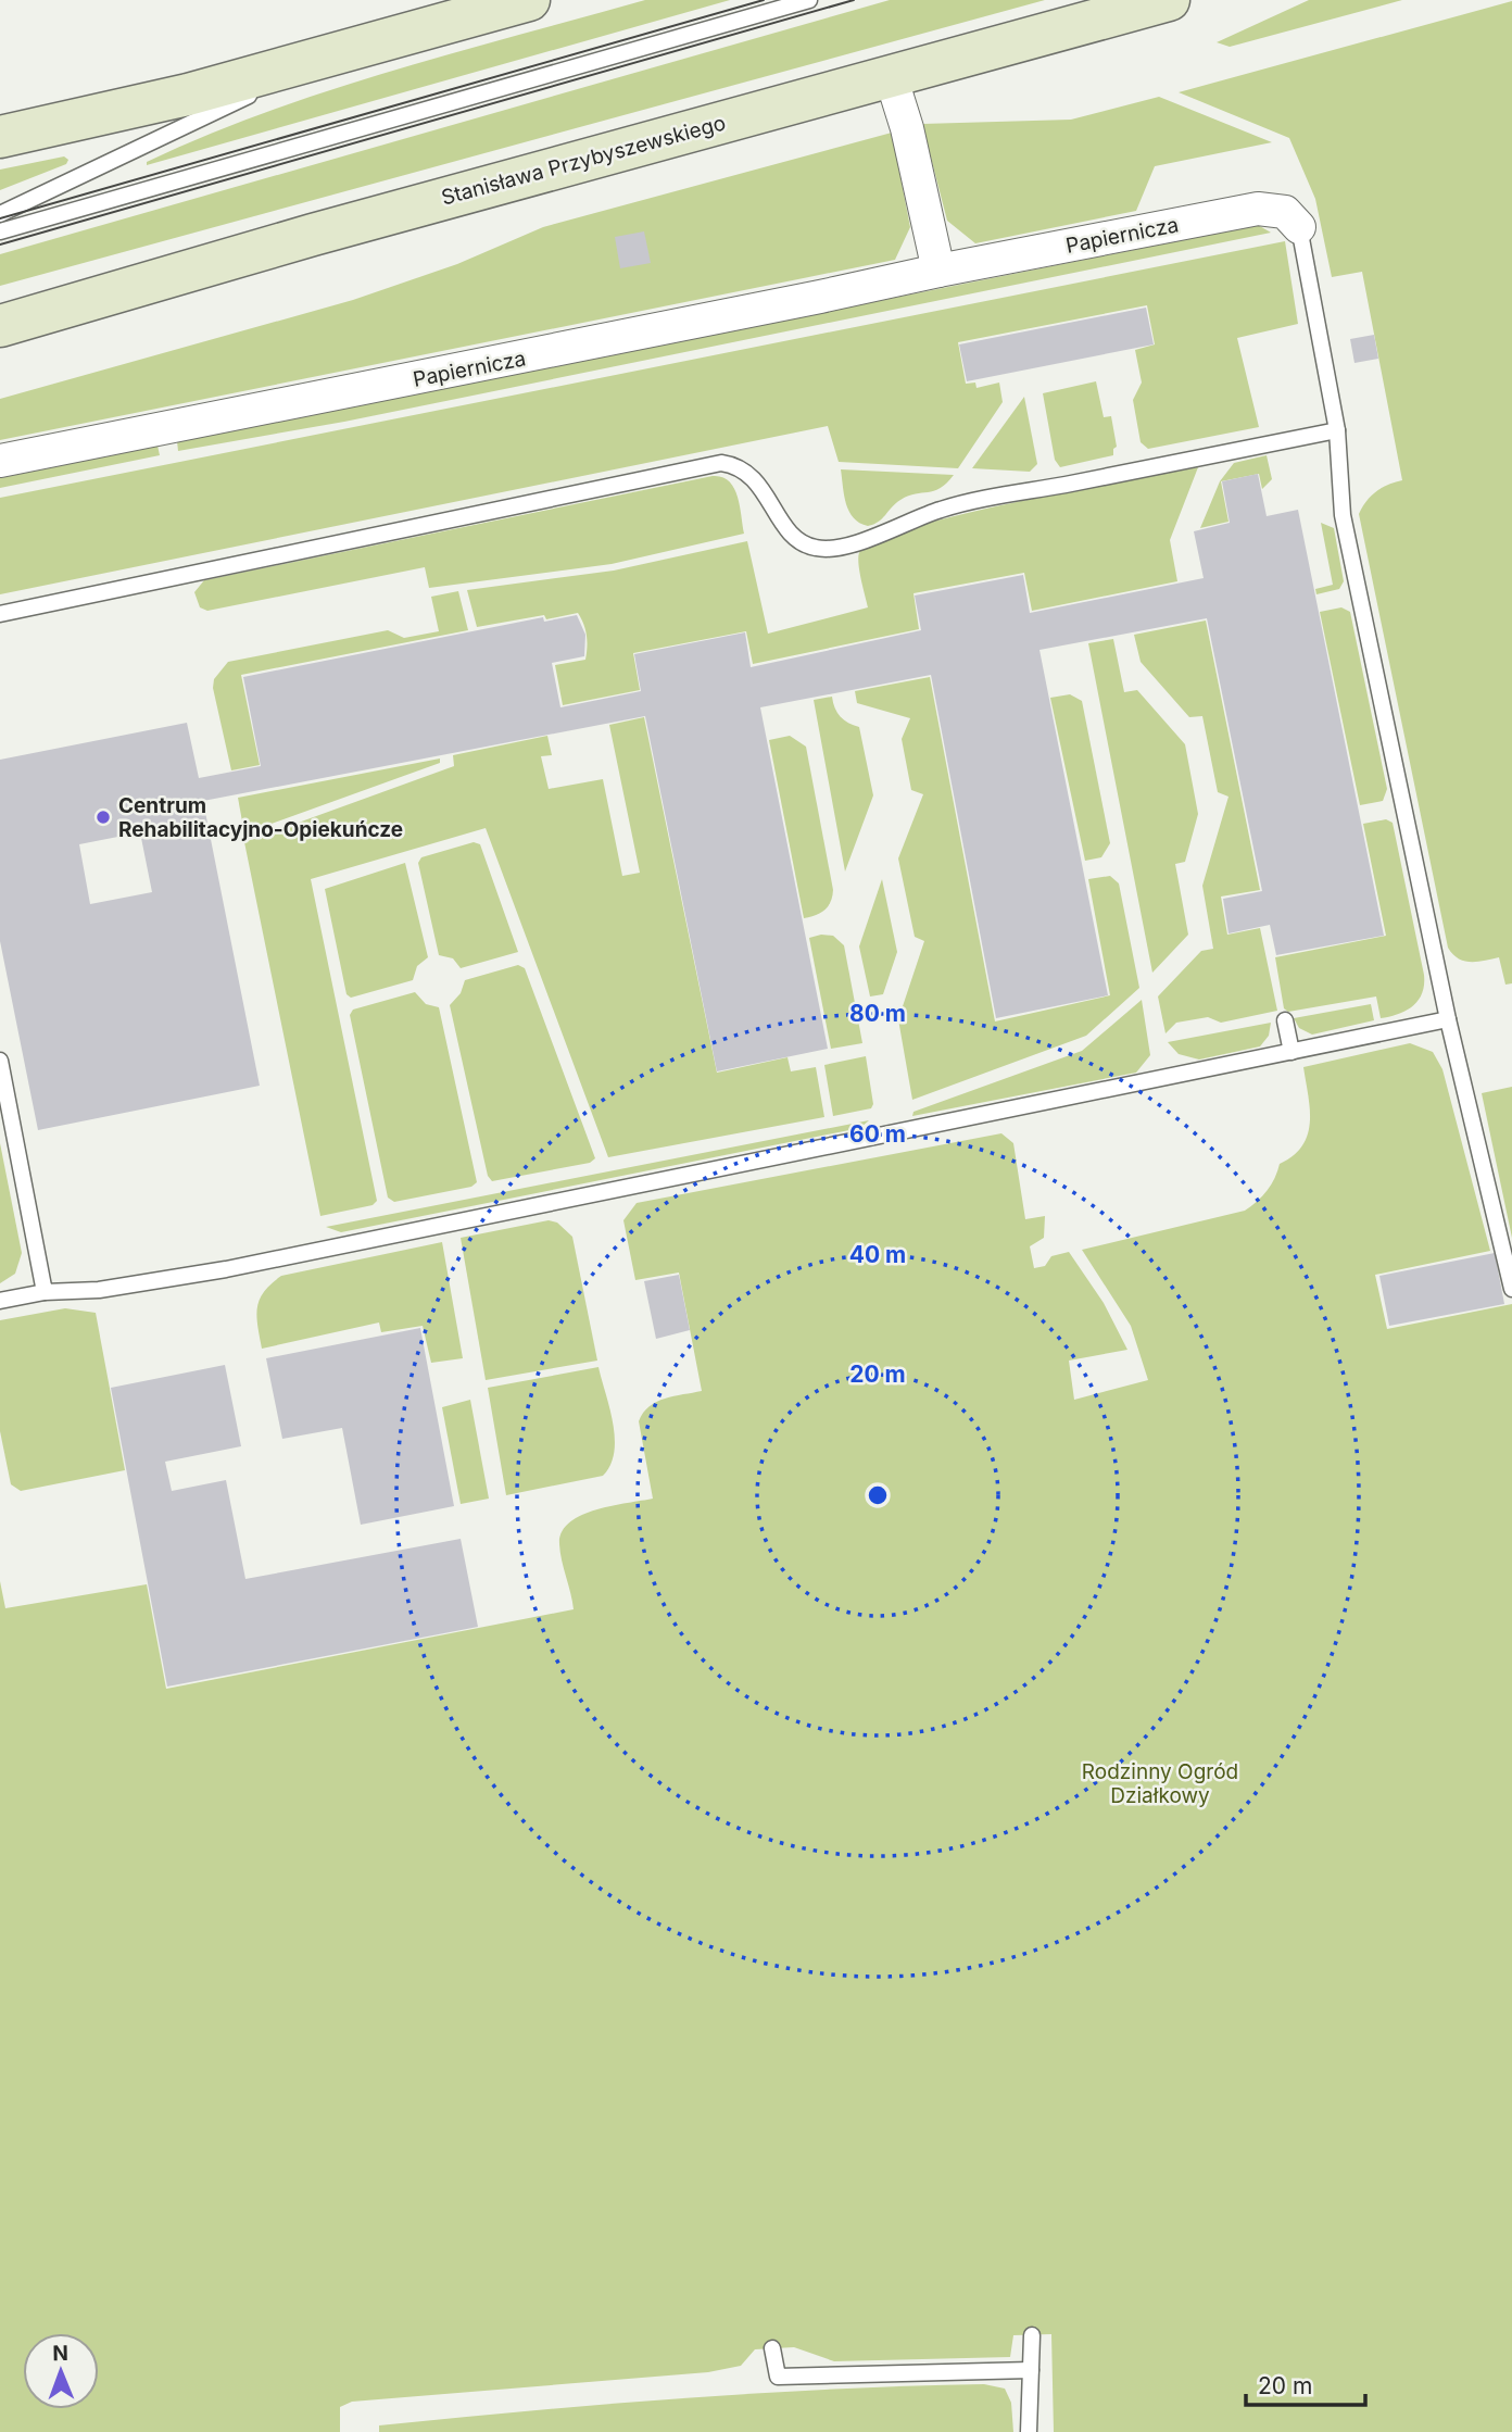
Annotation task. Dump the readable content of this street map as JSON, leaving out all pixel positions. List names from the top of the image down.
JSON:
{
  "streets": {
    "main road": ["Stanisława Przybyszewskiego"],
    "street": ["Papiernicza"]
  },
  "parks": ["Rodzinny Ogród Działkowy"],
  "places": ["Centrum Rehabilitacyjno-Opiekuńcze"],
  "scale_bar": "20 m",
  "north": "top",
  "rings": [
    "80 m",
    "60 m",
    "40 m",
    "20 m"
  ]
}
